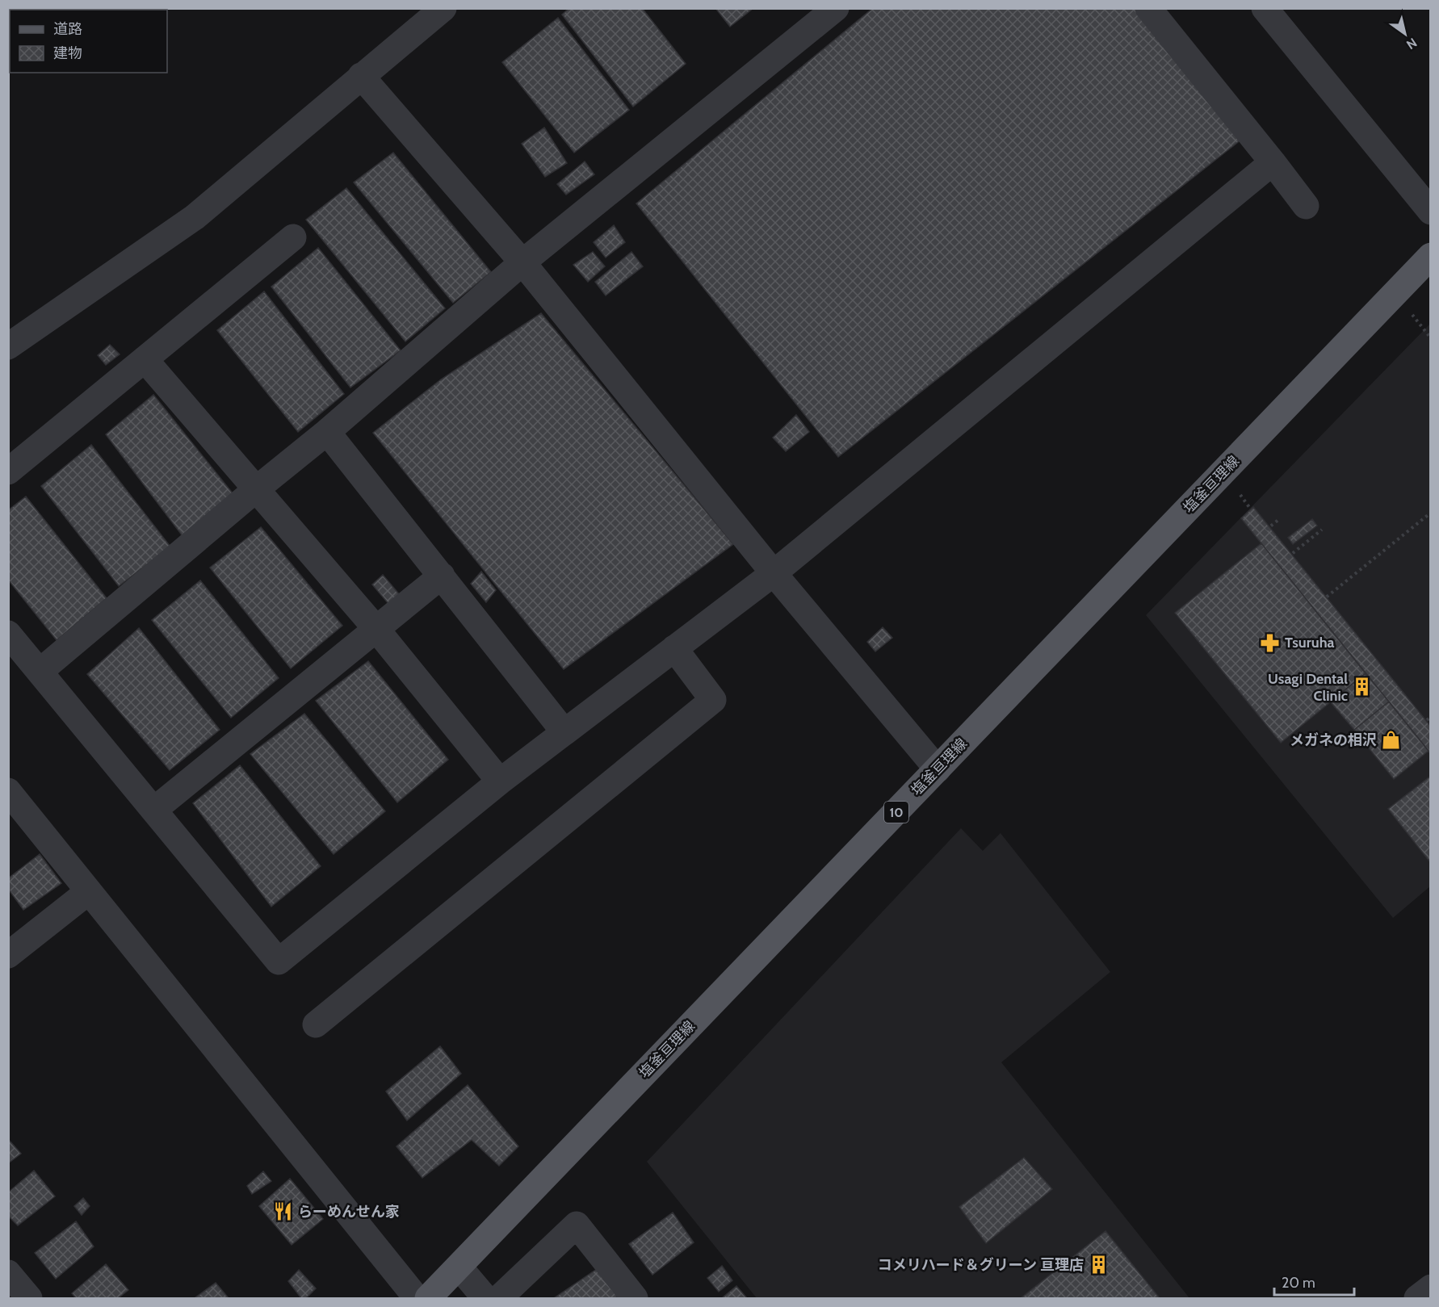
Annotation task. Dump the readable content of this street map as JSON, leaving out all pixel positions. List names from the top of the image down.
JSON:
{
  "streets": {
    "main road": ["塩釜亘理線", "10"]
  },
  "places": {
    "pharmacy": ["Tsuruha"],
    "building": ["Usagi Dental Clinic", "コメリハード＆グリーン 亘理店"],
    "shop": ["メガネの相沢"],
    "restaurant": ["らーめんせん家"]
  },
  "legend": ["道路", "建物"],
  "scale_bar": "20 m",
  "north": "bottom right"
}
